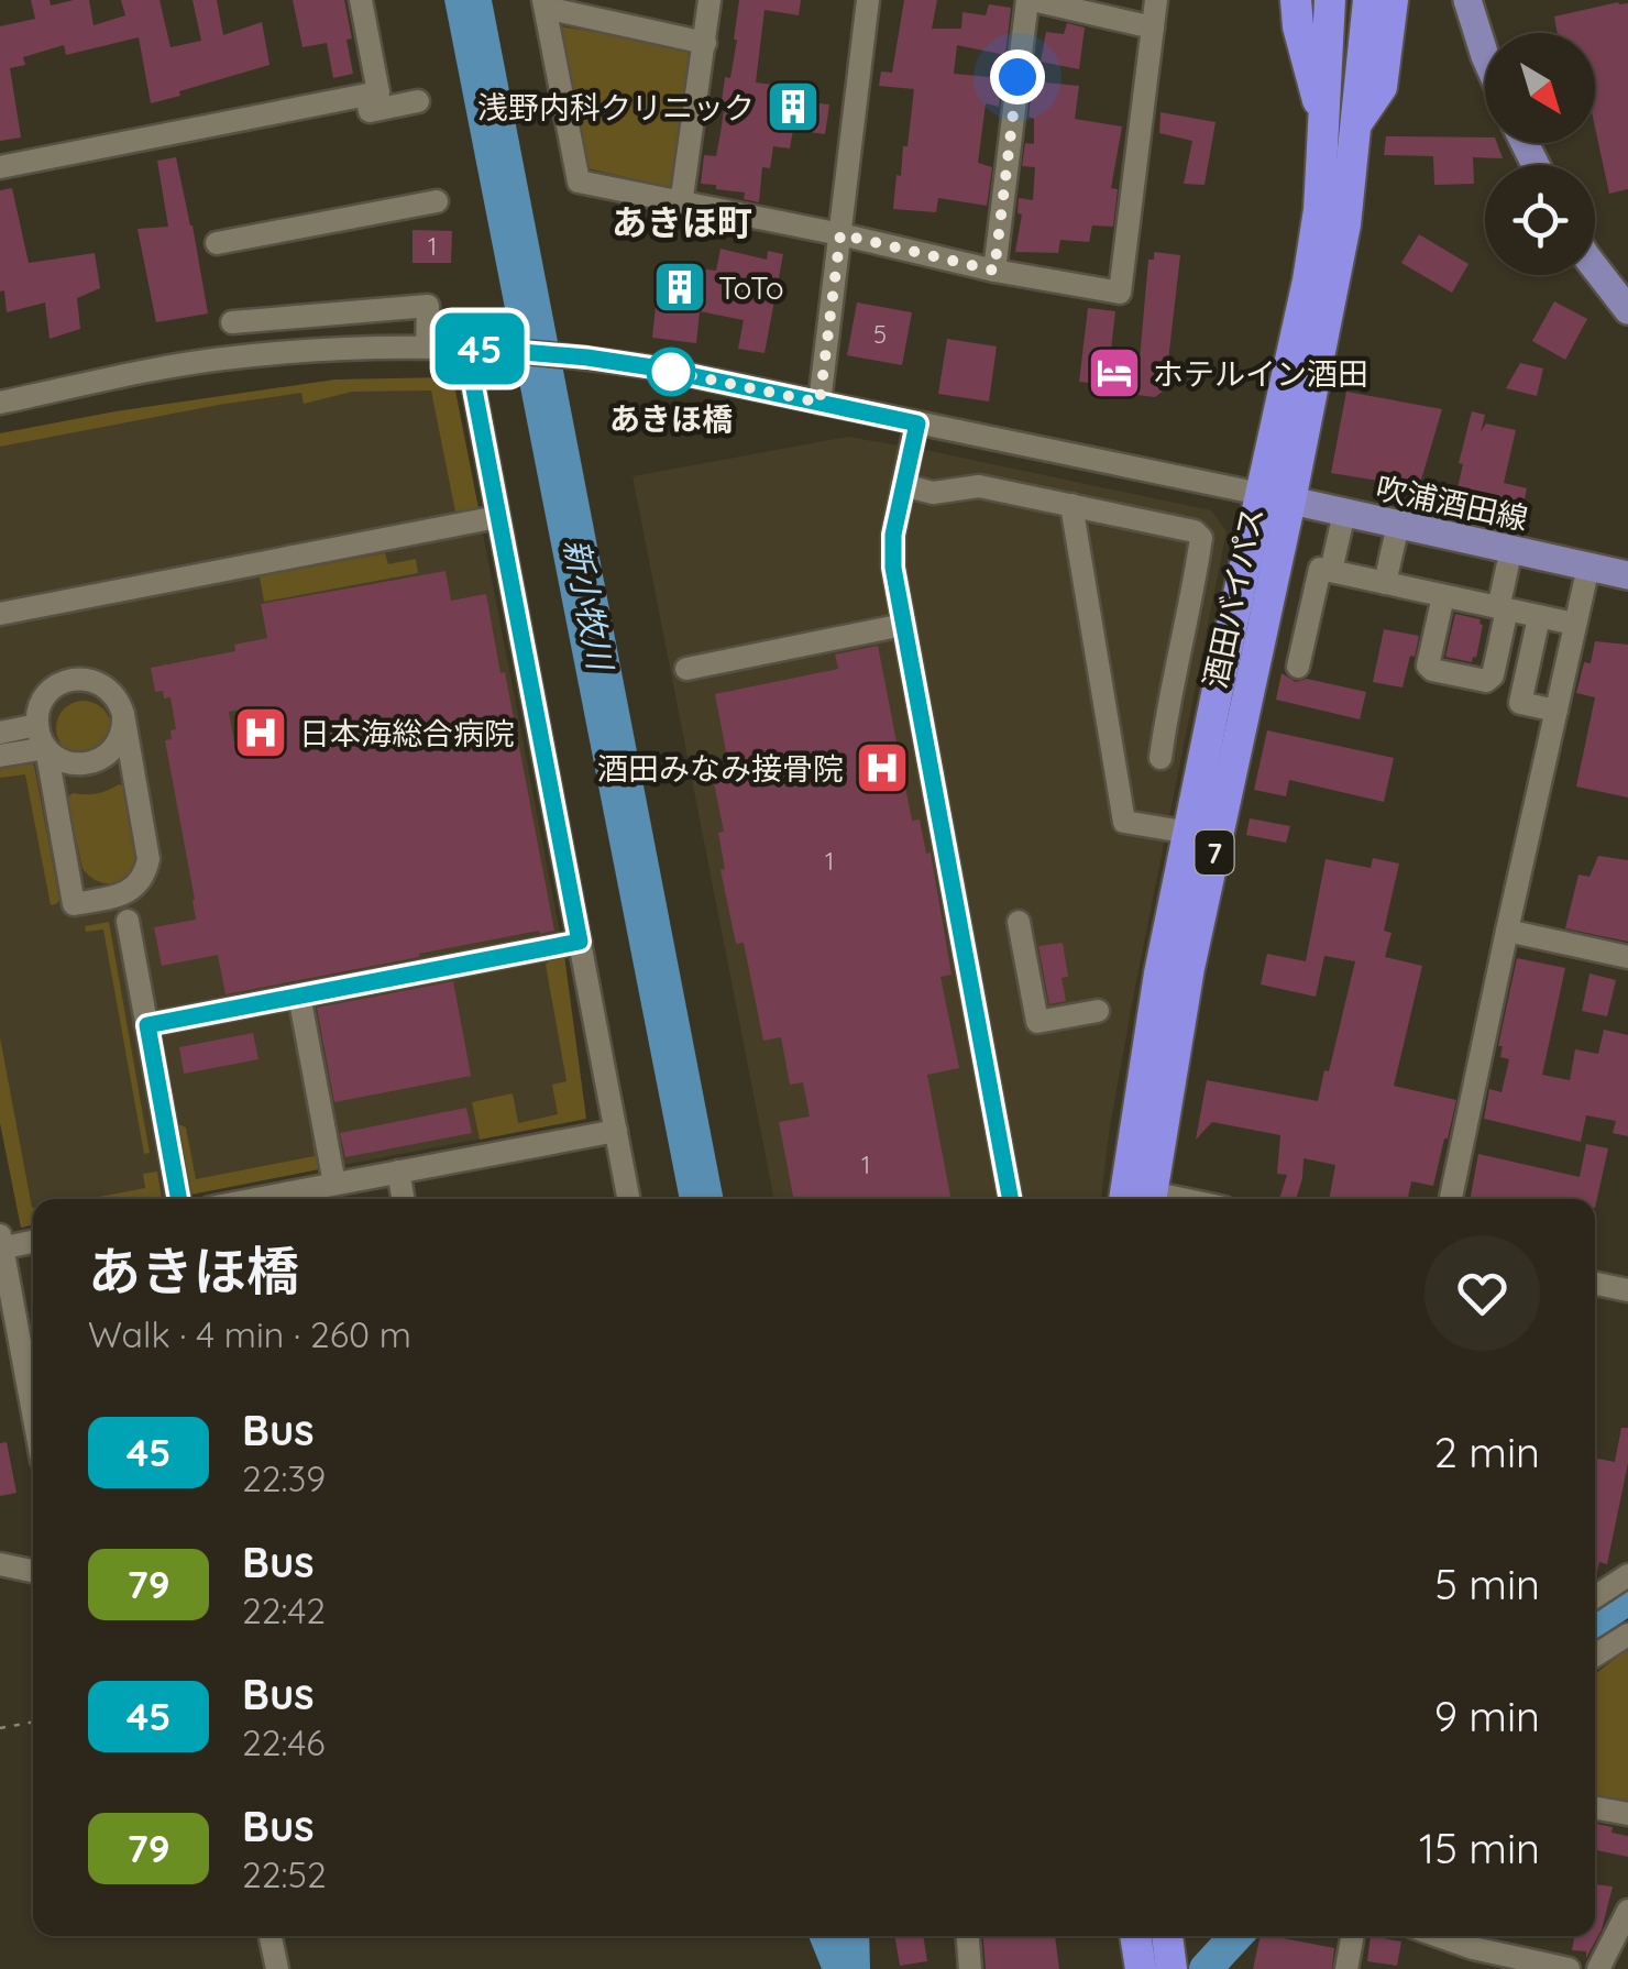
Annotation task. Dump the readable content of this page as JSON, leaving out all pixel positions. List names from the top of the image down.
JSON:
{
  "streets": {
    "highway": ["酒田バイパス", "7"],
    "main road": ["吹浦酒田線"]
  },
  "crossings": [
    ["吹浦酒田線", "酒田バイパス"]
  ],
  "districts": ["あきほ町"],
  "water": ["新小牧川"],
  "places": {
    "building": ["浅野内科クリニック", "ToTo"],
    "other": ["あきほ橋"],
    "hotel": ["ホテルイン酒田"],
    "hospital": ["日本海総合病院", "酒田みなみ接骨院"]
  },
  "lines": ["bus line 45"],
  "house_numbers": [
    "1",
    "5",
    "1",
    "1"
  ],
  "north": "bottom right",
  "page": {
    "on_map": "45",
    "heading": ["あきほ橋", "Walk · 4 min · 260 m"],
    "list": [
      {
        "mark": "45",
        "name": "Bus",
        "note": "22:39",
        "value": "2 min"
      },
      {
        "mark": "79",
        "name": "Bus",
        "note": "22:42",
        "value": "5 min"
      },
      {
        "mark": "45",
        "name": "Bus",
        "note": "22:46",
        "value": "9 min"
      },
      {
        "mark": "79",
        "name": "Bus",
        "note": "22:52",
        "value": "15 min"
      }
    ]
  }
}
